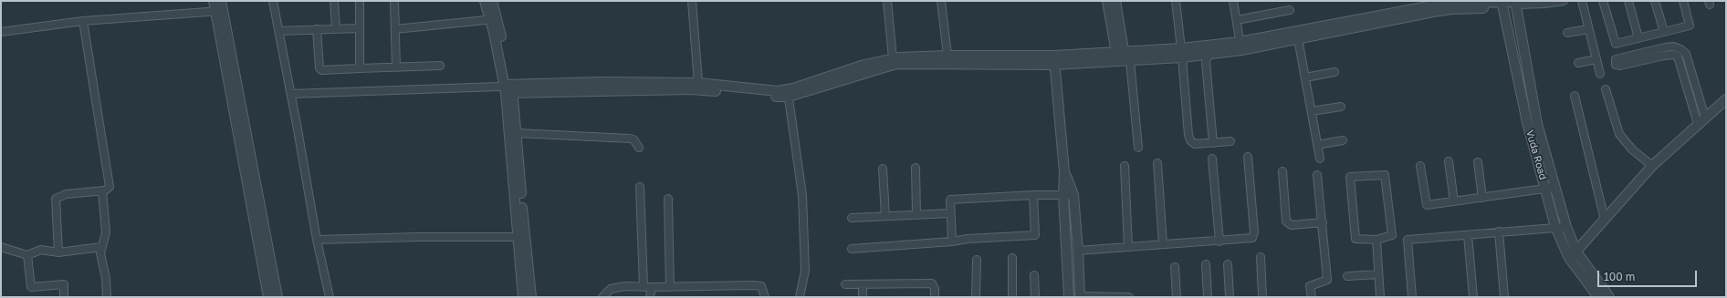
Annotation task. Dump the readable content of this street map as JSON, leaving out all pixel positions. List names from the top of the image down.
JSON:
{
  "streets": {
    "street": ["Vuda Road"]
  },
  "scale_bar": "100 m"
}
